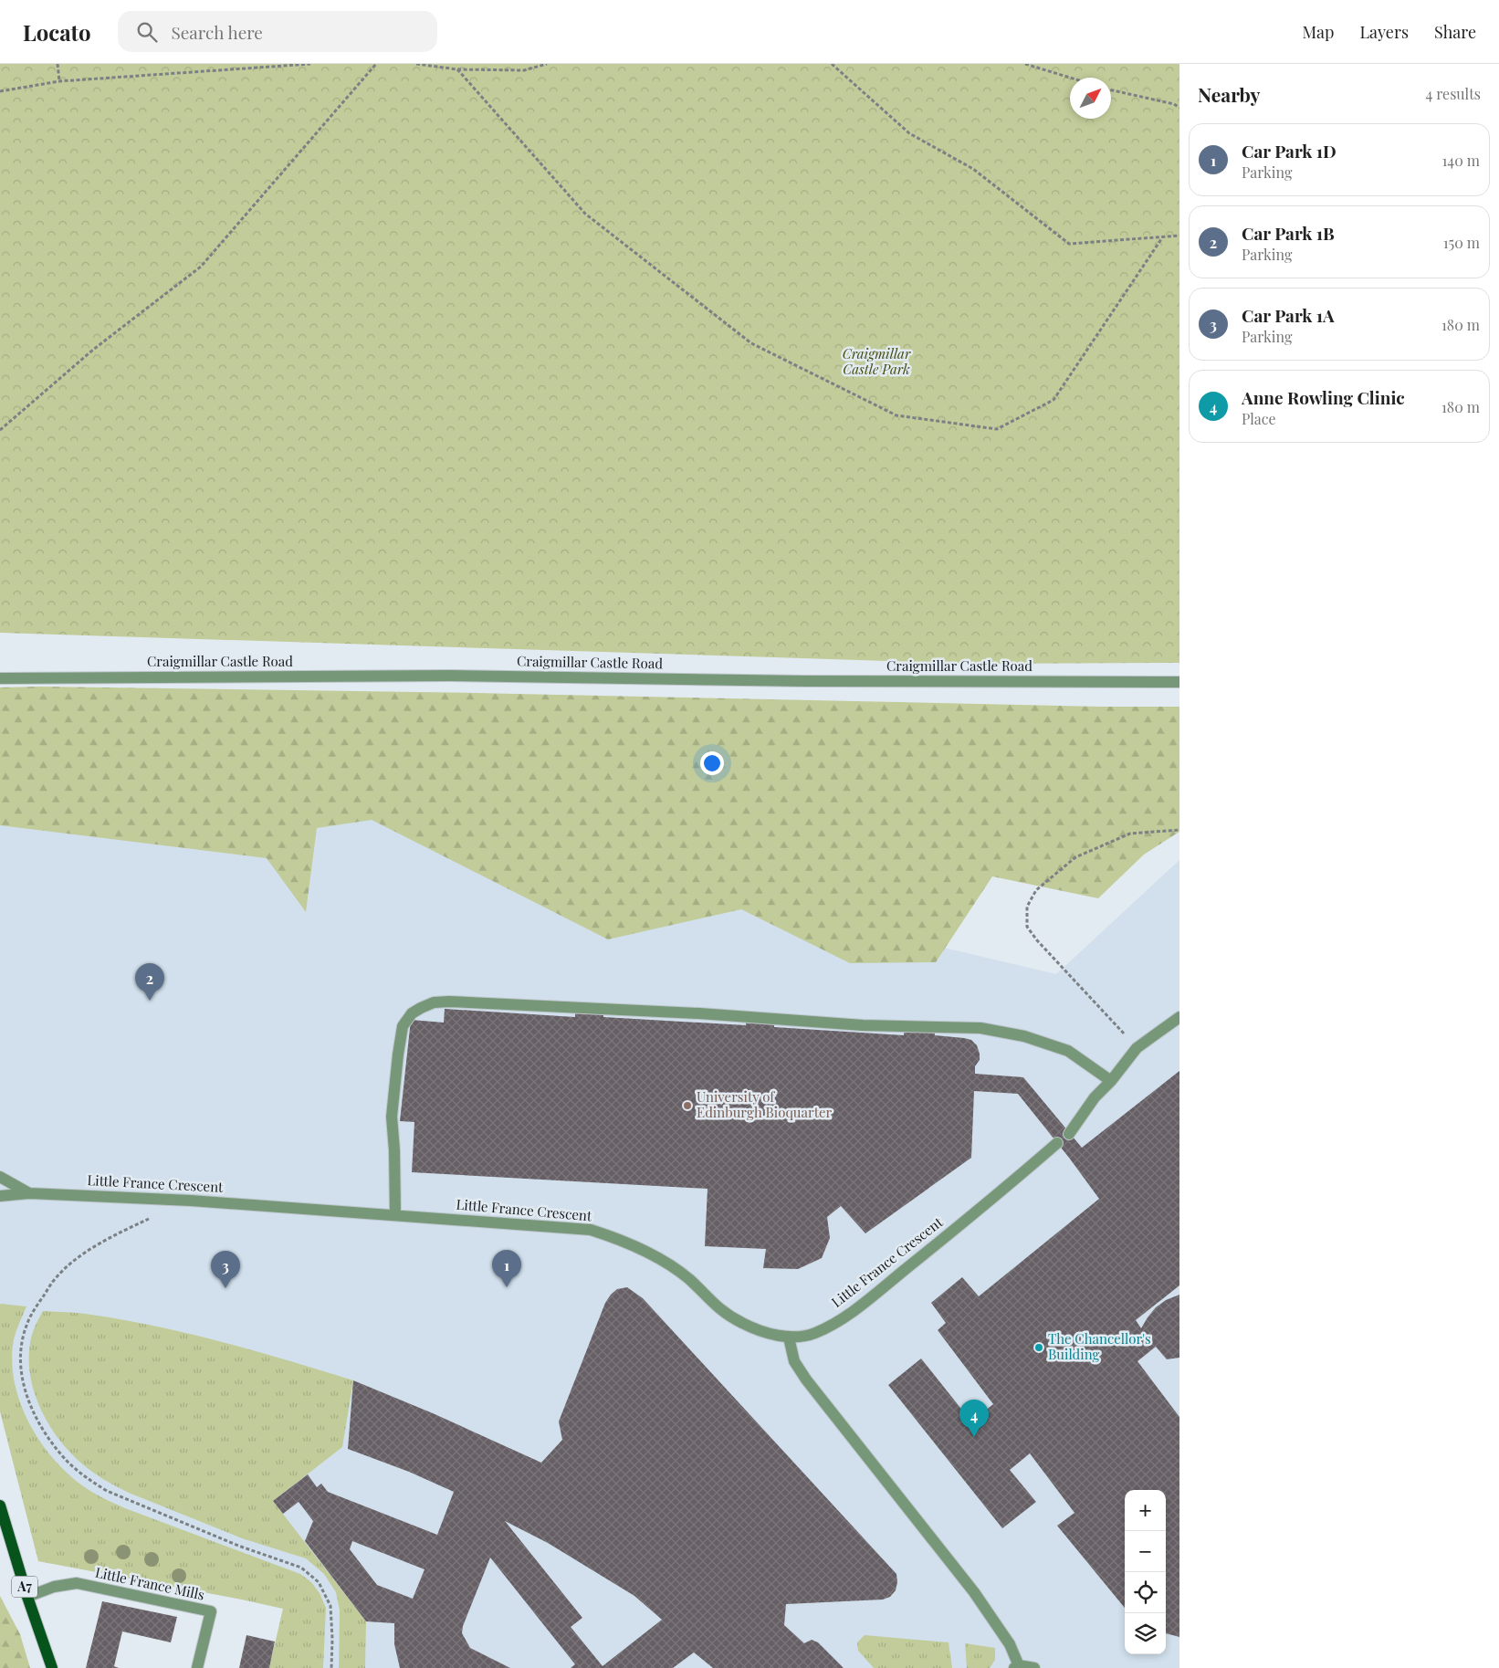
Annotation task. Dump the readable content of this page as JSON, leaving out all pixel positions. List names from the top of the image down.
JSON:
{
  "streets": {
    "main road": ["A7"],
    "street": ["Craigmillar Castle Road", "Little France Crescent", "Little France Mills"]
  },
  "crossings": [
    ["Little France Mills", "A7"]
  ],
  "parks": ["Craigmillar Castle Park"],
  "places": ["University of Edinburgh Bioquarter", "The Chancellor's Building"],
  "north": "top right",
  "page": {
    "header": "Locato",
    "search": "Search here",
    "nav": ["Map", "Layers", "Share"],
    "heading": ["Nearby", "4 results"],
    "list": [
      {
        "mark": "1",
        "name": "Car Park 1D",
        "note": "Parking",
        "value": "140 m"
      },
      {
        "mark": "2",
        "name": "Car Park 1B",
        "note": "Parking",
        "value": "150 m"
      },
      {
        "mark": "3",
        "name": "Car Park 1A",
        "note": "Parking",
        "value": "180 m"
      },
      {
        "mark": "4",
        "name": "Anne Rowling Clinic",
        "note": "Place",
        "value": "180 m"
      }
    ],
    "pins": [
      "2",
      "1",
      "3",
      "4"
    ],
    "map_buttons": ["+", "−"]
  }
}
